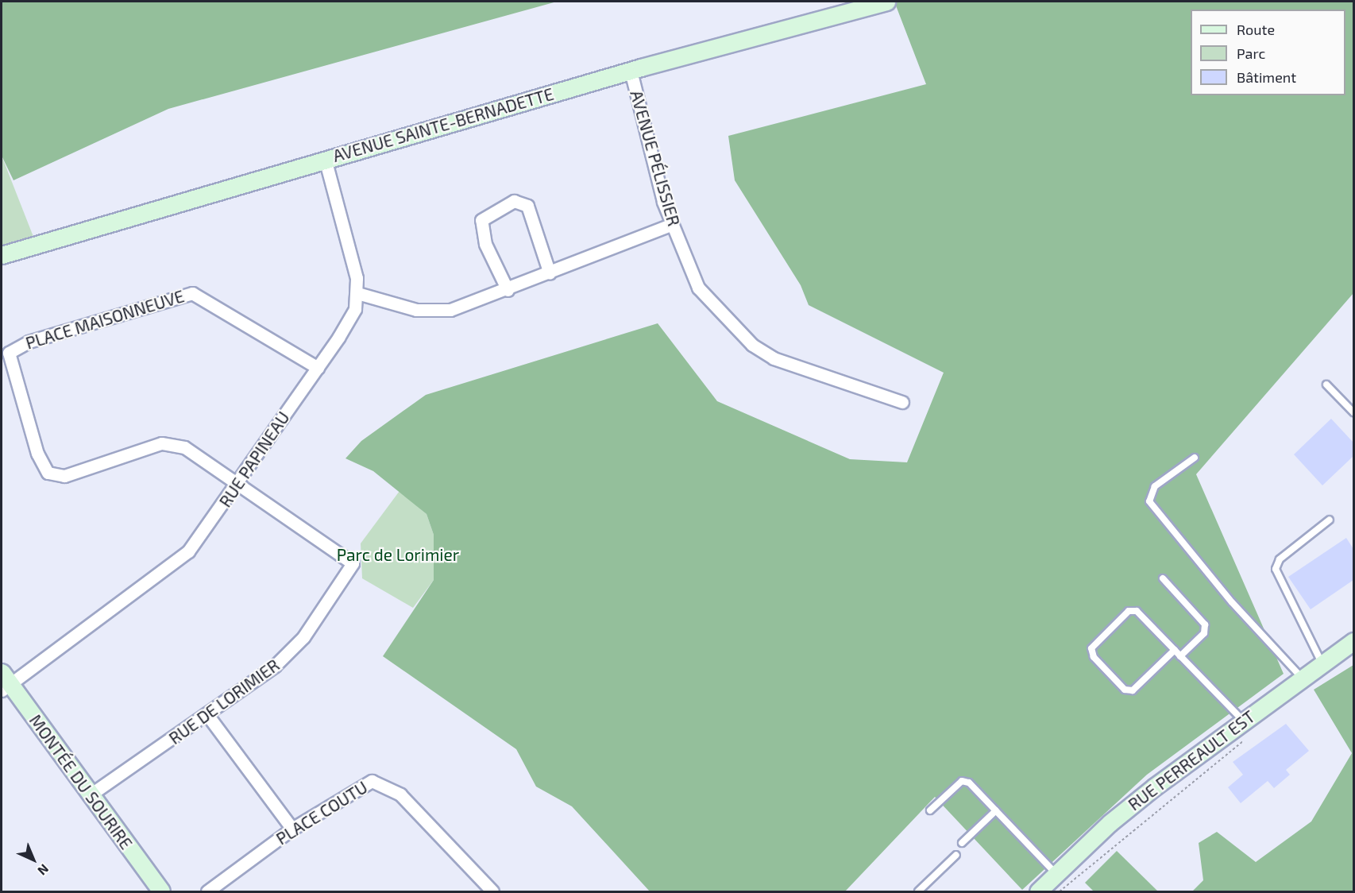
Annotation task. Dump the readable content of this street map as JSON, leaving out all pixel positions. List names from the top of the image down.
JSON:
{
  "streets": {
    "street": [
      "AVENUE SAINTE-BERNADETTE",
      "AVENUE PÉLISSIER",
      "PLACE MAISONNEUVE",
      "RUE PAPINEAU",
      "RUE DE LORIMIER",
      "RUE PERREAULT EST",
      "MONTÉE DU SOURIRE",
      "PLACE COUTU"
    ]
  },
  "crossings": [
    ["AVENUE SAINTE-BERNADETTE", "AVENUE PÉLISSIER"],
    ["AVENUE SAINTE-BERNADETTE", "RUE PAPINEAU"],
    ["PLACE MAISONNEUVE", "RUE PAPINEAU"],
    ["PLACE MAISONNEUVE", "RUE DE LORIMIER"],
    ["RUE PAPINEAU", "RUE DE LORIMIER"],
    ["RUE PAPINEAU", "MONTÉE DU SOURIRE"],
    ["RUE DE LORIMIER", "MONTÉE DU SOURIRE"]
  ],
  "parks": ["Parc de Lorimier"],
  "legend": ["Route", "Parc", "Bâtiment"],
  "north": "bottom right"
}
